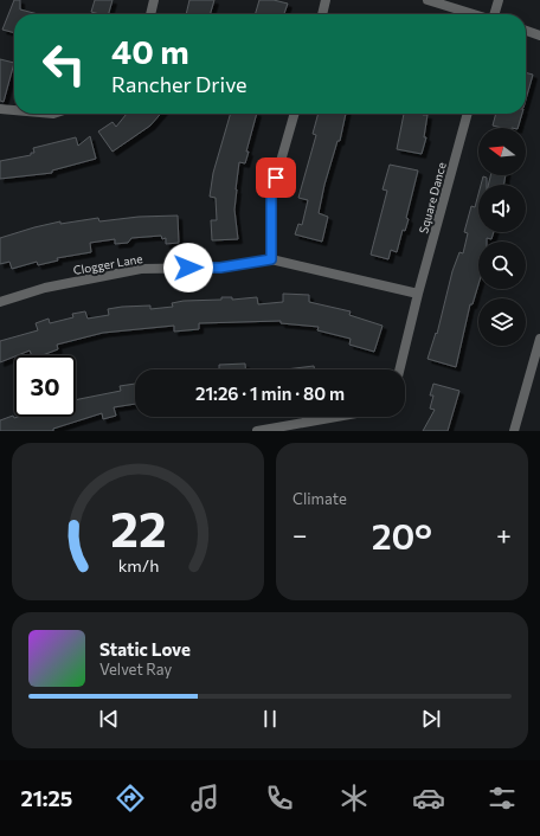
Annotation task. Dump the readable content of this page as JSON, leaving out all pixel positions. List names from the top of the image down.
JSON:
{
  "streets": {
    "street": ["Square Dance", "Clogger Lane"]
  },
  "crossings": [
    ["Square Dance", "Clogger Lane"]
  ],
  "north": "left",
  "page": {
    "turn": ["40 m", "Rancher Drive"],
    "limit": "30",
    "trip": "21:26 · 1 min · 80 m",
    "tile": "Climate",
    "heat": ["−", "20°", "+"],
    "song": ["Static Love", "Velvet Ray"],
    "tabs": "21:25",
    "gauge": ["22", "km/h"]
  }
}
